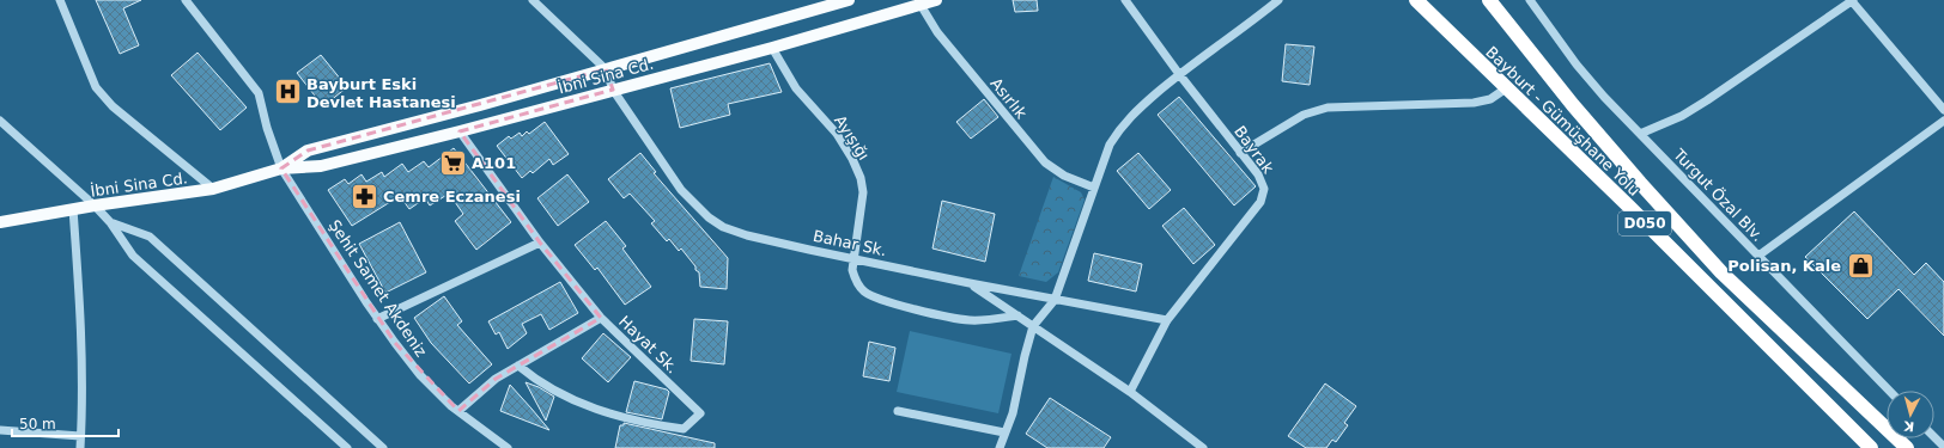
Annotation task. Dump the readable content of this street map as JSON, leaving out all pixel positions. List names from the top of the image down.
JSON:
{
  "streets": {
    "highway": ["Bayburt - Gümüşhane Yolu", "D050"],
    "main road": ["İbni Sina Cd."],
    "street": [
      "Asırlık",
      "Ayışığı",
      "Bayrak",
      "Turgut Özal Blv.",
      "Bahar Sk.",
      "Şehit Samet Akdeniz",
      "Hayat Sk."
    ]
  },
  "crossings": [
    ["İbni Sina Cd.", "Asırlık"],
    ["İbni Sina Cd.", "Ayışığı"],
    ["İbni Sina Cd.", "Bahar Sk."],
    ["İbni Sina Cd.", "Şehit Samet Akdeniz"],
    ["İbni Sina Cd.", "Hayat Sk."],
    ["Ayışığı", "Bahar Sk."],
    ["Bayrak", "Bahar Sk."]
  ],
  "places": {
    "hospital": ["Bayburt Eski Devlet Hastanesi"],
    "supermarket": ["A101"],
    "pharmacy": ["Cemre Eczanesi"],
    "shop": ["Polisan, Kale"]
  },
  "scale_bar": "50 m",
  "north": "bottom"
}
